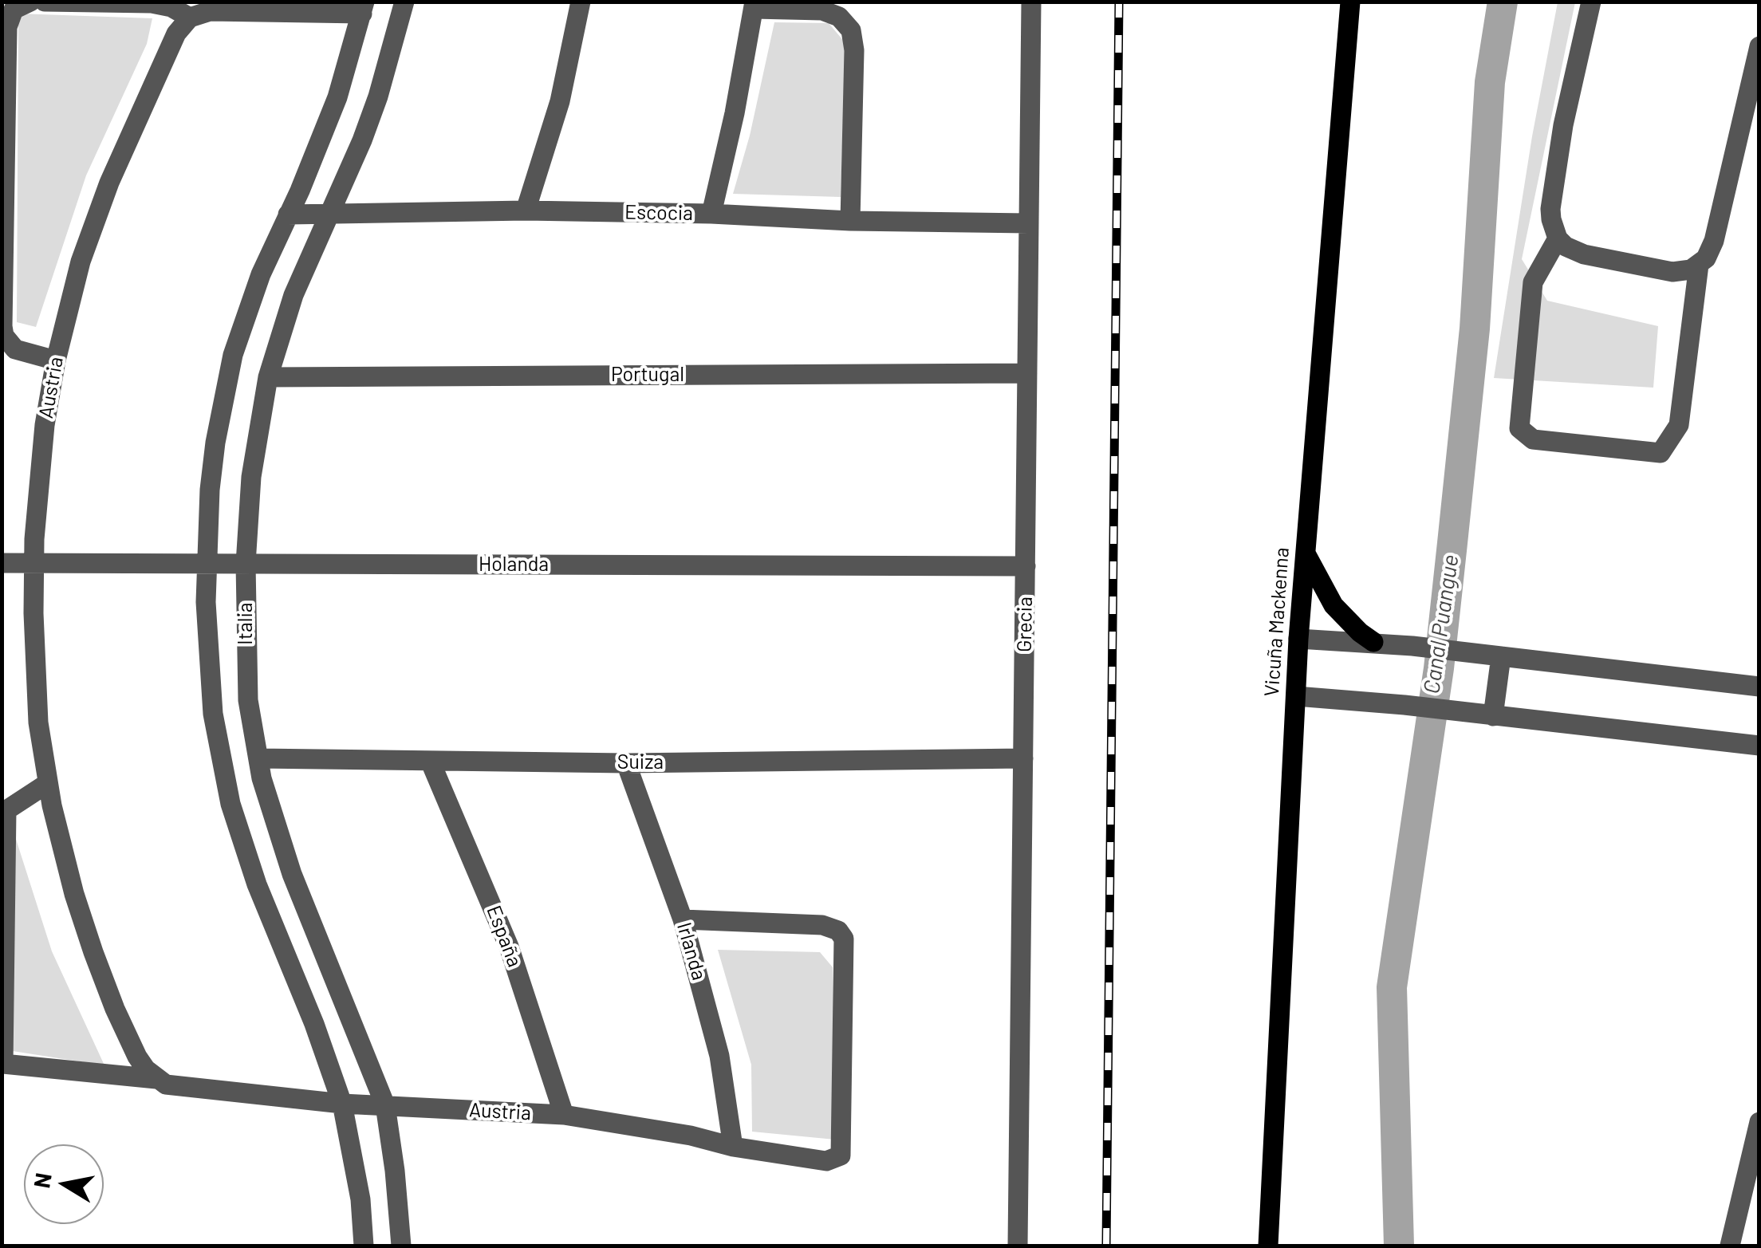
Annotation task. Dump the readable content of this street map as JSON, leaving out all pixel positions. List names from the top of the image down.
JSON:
{
  "streets": {
    "main road": ["Vicuña Mackenna"],
    "street": [
      "Escocia",
      "Portugal",
      "Austria",
      "Holanda",
      "Italia",
      "Grecia",
      "Suiza",
      "España",
      "Irlanda"
    ]
  },
  "crossings": [
    ["Escocia", "Italia"],
    ["Escocia", "Grecia"],
    ["Portugal", "Italia"],
    ["Portugal", "Grecia"],
    ["Austria", "Holanda"],
    ["Austria", "Italia"],
    ["Austria", "España"],
    ["Austria", "Irlanda"],
    ["Holanda", "Italia"],
    ["Holanda", "Grecia"],
    ["Italia", "Suiza"],
    ["Grecia", "Suiza"],
    ["Suiza", "España"],
    ["Suiza", "Irlanda"]
  ],
  "water": ["Canal Puangue"],
  "north": "left"
}
